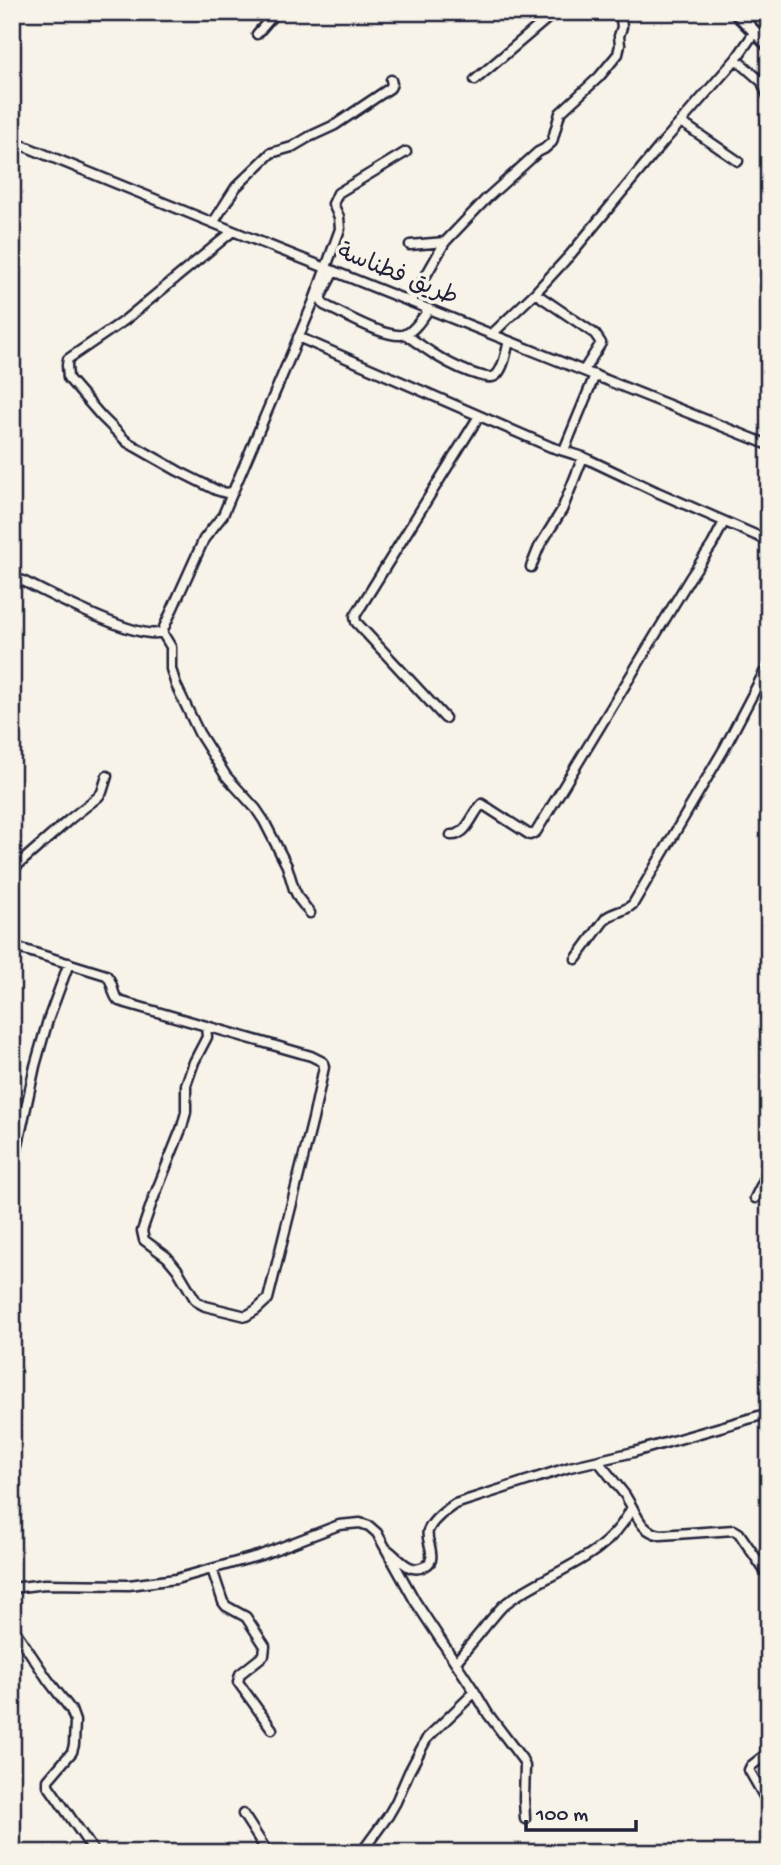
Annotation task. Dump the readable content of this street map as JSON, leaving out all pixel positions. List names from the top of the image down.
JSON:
{
  "streets": {
    "street": ["طريق فطناسة"]
  },
  "scale_bar": "100 m"
}
